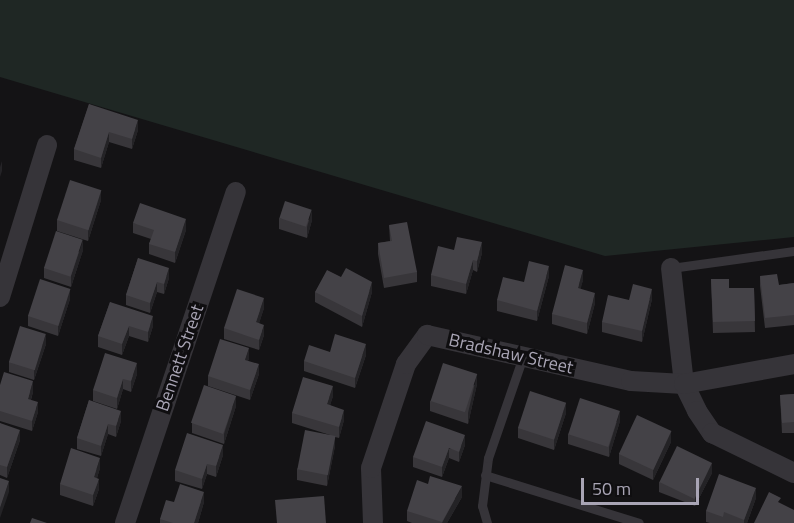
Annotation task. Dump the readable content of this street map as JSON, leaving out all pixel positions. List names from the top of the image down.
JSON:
{
  "streets": {
    "street": ["Bradshaw Street", "Bennett Street"]
  },
  "scale_bar": "50 m"
}
